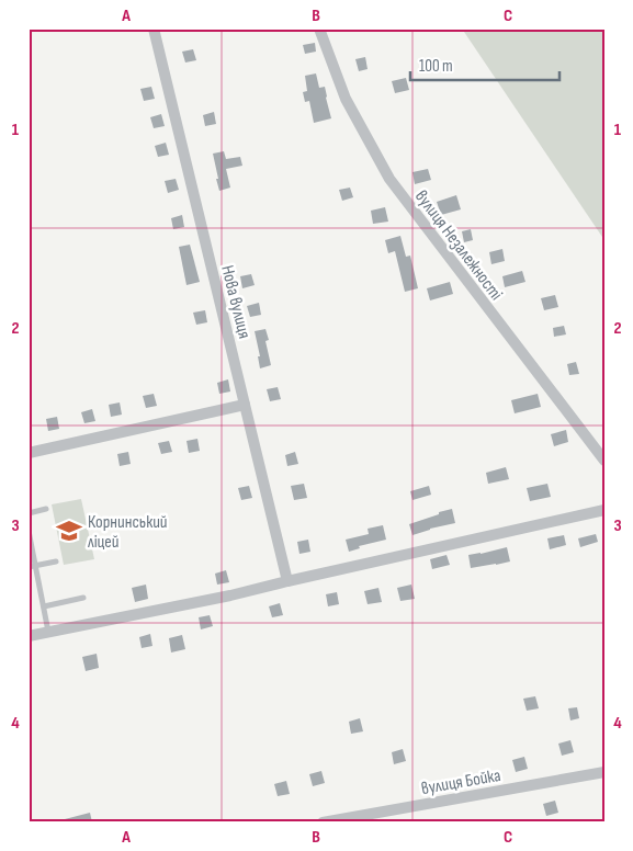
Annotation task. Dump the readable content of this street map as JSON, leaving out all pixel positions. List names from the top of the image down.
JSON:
{
  "streets": {
    "street": ["вулиця Незалежності", "Нова вулиця", "вулиця Бойка"]
  },
  "places": {
    "school or university": ["Корнинський ліцей"]
  },
  "scale_bar": "100 m",
  "grid": {
    "columns": ["A", "B", "C"],
    "rows": [
      "1",
      "2",
      "3",
      "4"
    ]
  }
}
